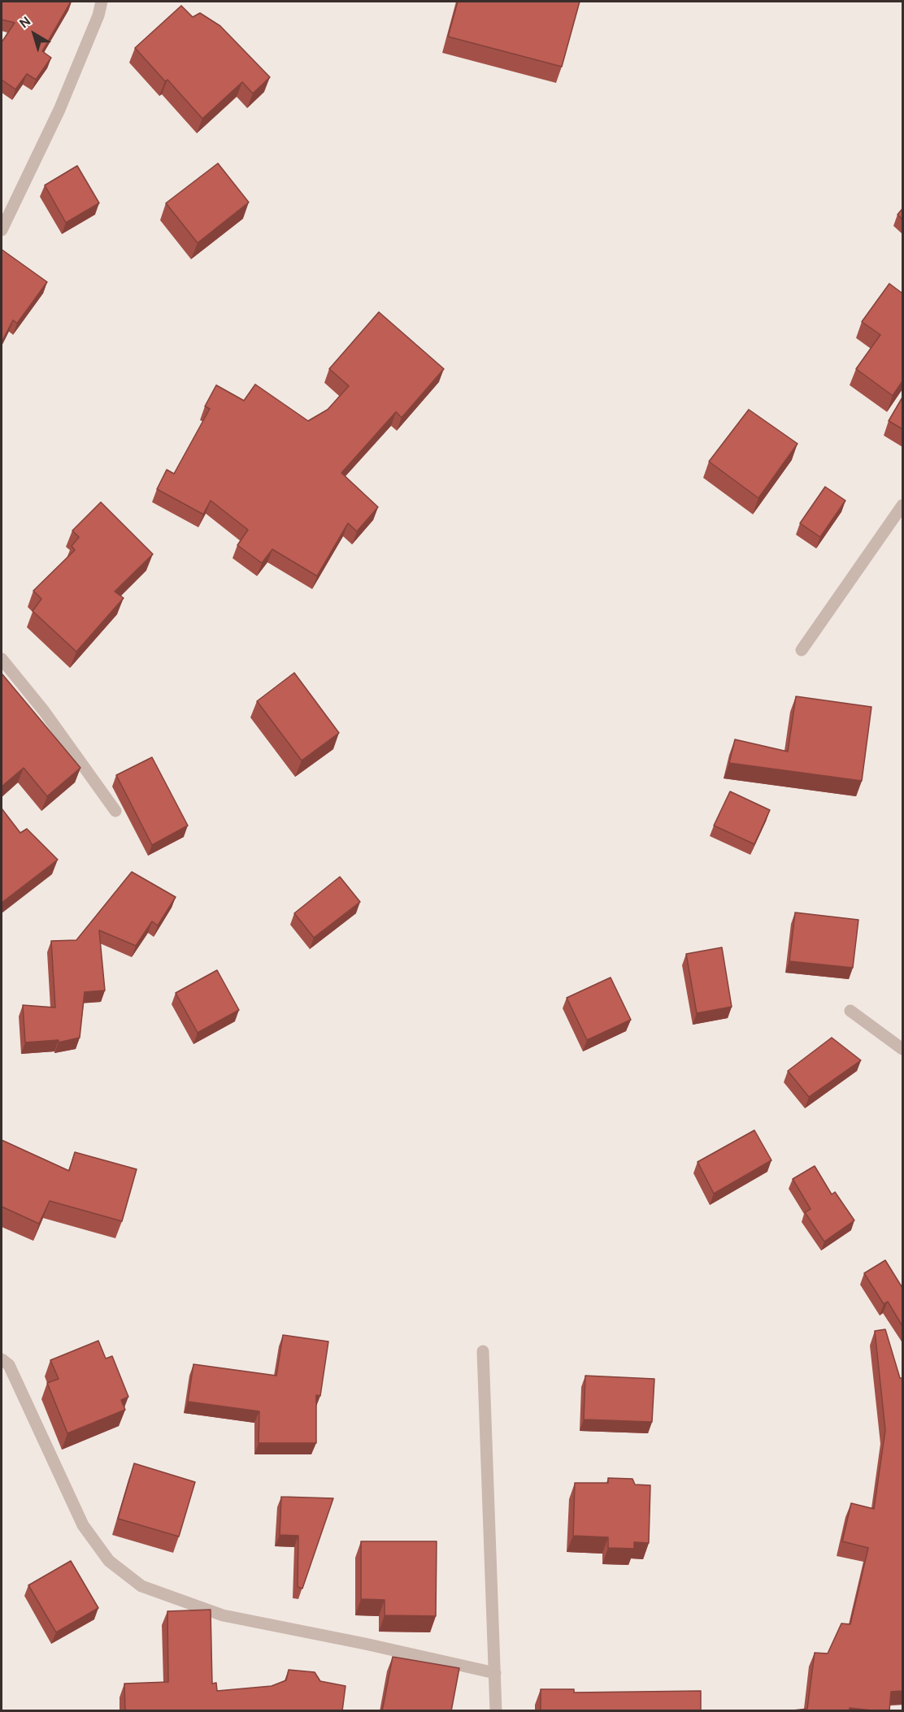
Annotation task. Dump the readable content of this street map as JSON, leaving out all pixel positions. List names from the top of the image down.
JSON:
{
  "north": "top left"
}
